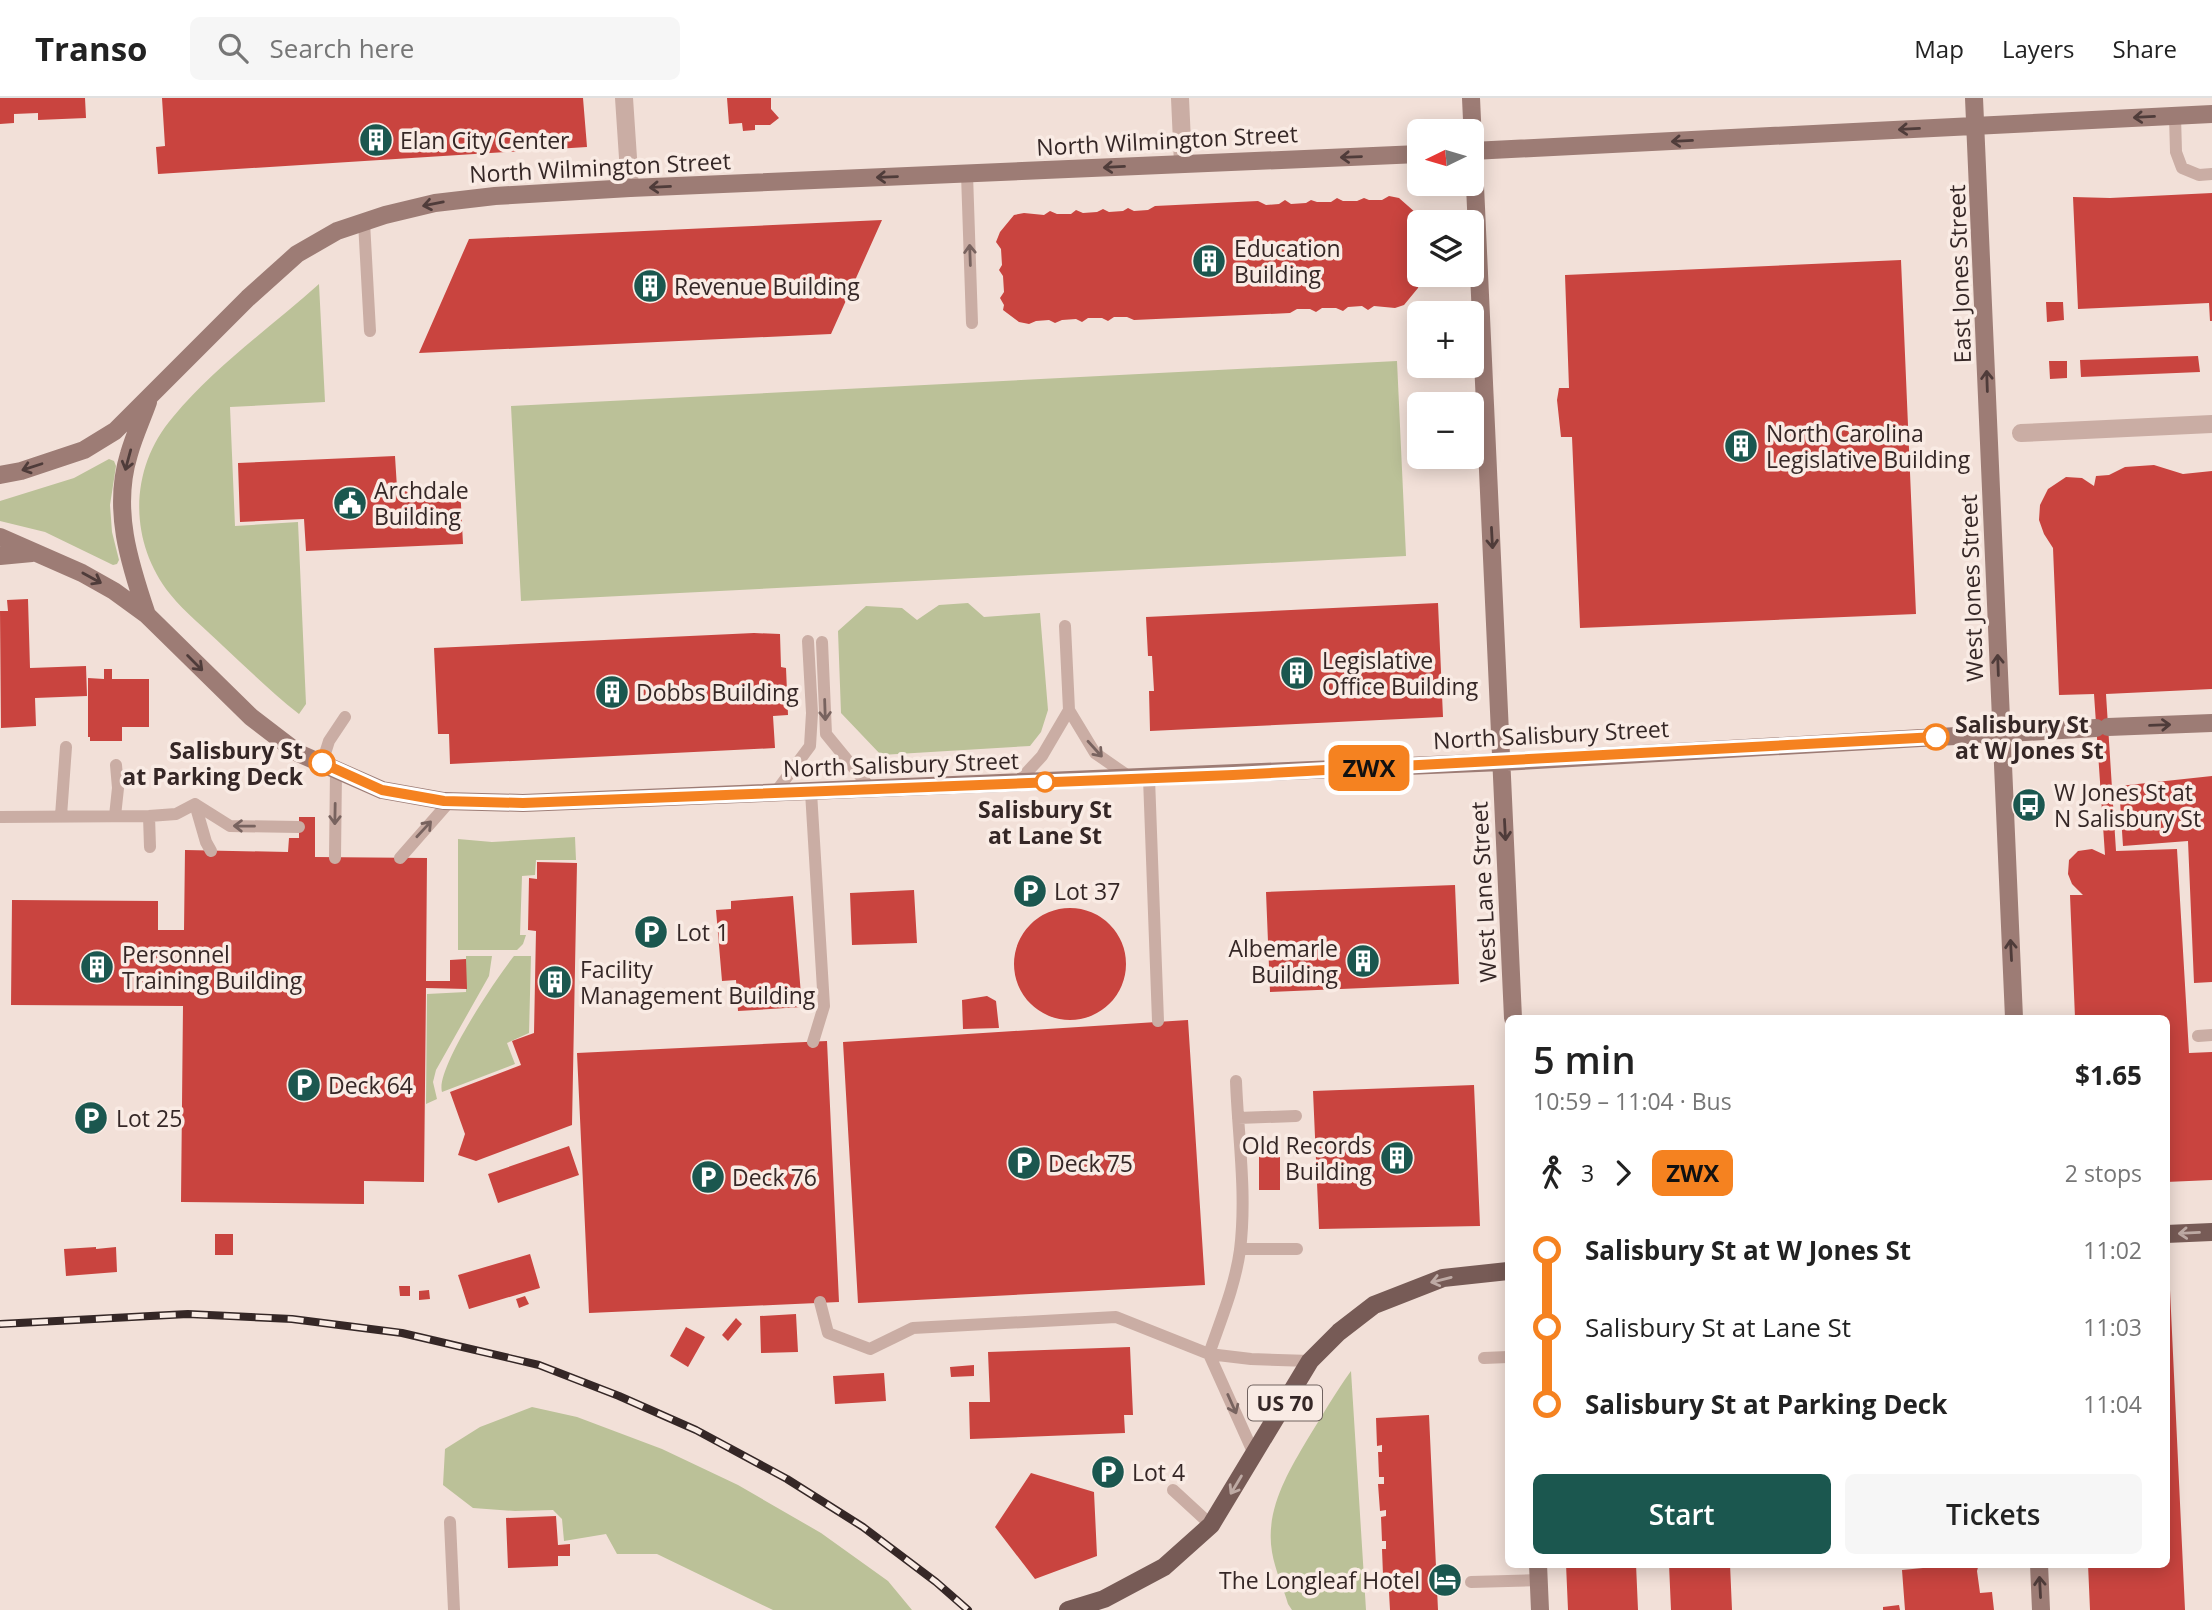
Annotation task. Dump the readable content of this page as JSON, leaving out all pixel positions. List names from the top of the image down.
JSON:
{
  "streets": {
    "main road": [
      "North Wilmington Street",
      "East Jones Street",
      "West Jones Street",
      "North Salisbury Street",
      "West Lane Street",
      "US 70"
    ]
  },
  "crossings": [
    ["East Jones Street", "West Jones Street"],
    ["West Jones Street", "North Salisbury Street"],
    ["North Salisbury Street", "West Lane Street"]
  ],
  "one_way": [
    "North Wilmington Street",
    "East Jones Street",
    "West Jones Street",
    "West Lane Street"
  ],
  "places": {
    "building": [
      "Elan City Center",
      "Education Building",
      "Revenue Building",
      "North Carolina Legislative Building",
      "Legislative Office Building",
      "Dobbs Building",
      "Albemarle Building",
      "Personnel Training Building",
      "Facility Management Building",
      "Old Records Building"
    ],
    "public building": ["Archdale Building"],
    "other": ["Salisbury St at W Jones St", "Salisbury St at Parking Deck", "Salisbury St at Lane St"],
    "bus stop": ["W Jones St at N Salisbury St"],
    "parking": [
      "Lot 37",
      "Lot 1",
      "Deck 64",
      "Lot 25",
      "Deck 75",
      "Deck 76",
      "Lot 4"
    ],
    "hotel": ["The Longleaf Hotel"]
  },
  "lines": ["bus line ZWX"],
  "north": "left",
  "page": {
    "header": "Transo",
    "search": "Search here",
    "nav": ["Map", "Layers", "Share"],
    "on_map": "ZWX",
    "map_buttons": ["+", "−"],
    "heading": ["5 min", "10:59 – 11:04 · Bus", "$1.65"],
    "legs": ["3", "ZWX", "2 stops"],
    "list": [
      {
        "name": "Salisbury St at W Jones St",
        "value": "11:02"
      },
      {
        "name": "Salisbury St at Lane St",
        "value": "11:03"
      },
      {
        "name": "Salisbury St at Parking Deck",
        "value": "11:04"
      }
    ],
    "buttons": ["Start", "Tickets"]
  }
}
